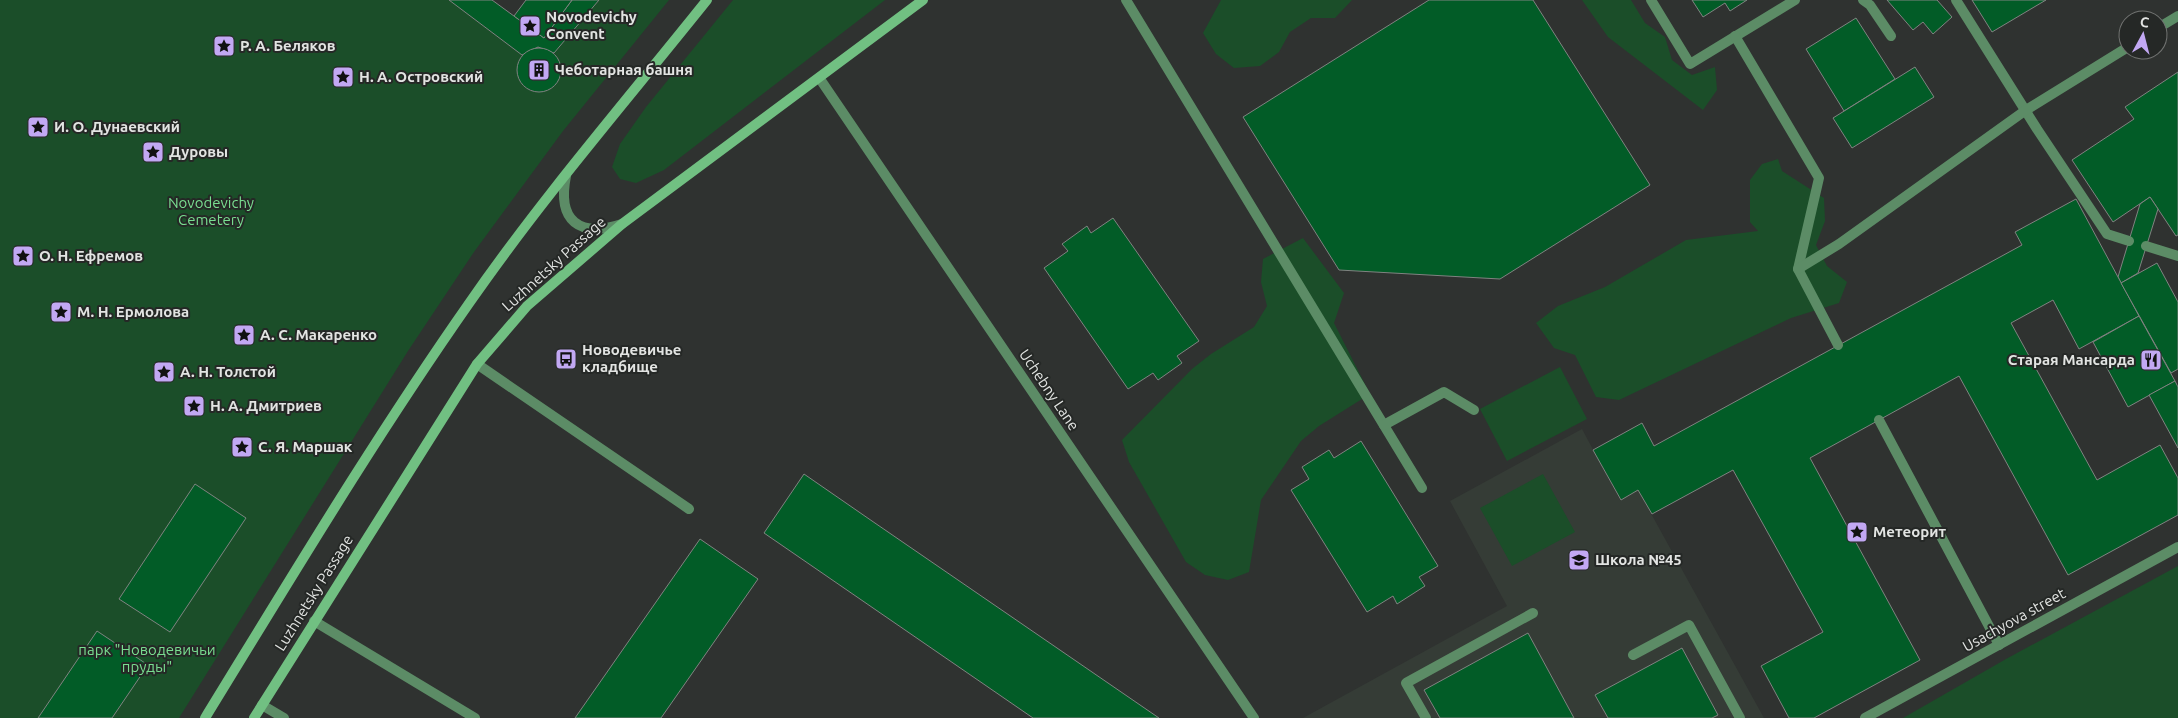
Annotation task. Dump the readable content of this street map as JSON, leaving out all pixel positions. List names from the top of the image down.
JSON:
{
  "streets": {
    "main road": ["Luzhnetsky Passage"],
    "street": ["Uchebny Lane", "Usachyova street"]
  },
  "crossings": [
    ["Luzhnetsky Passage", "Uchebny Lane"]
  ],
  "parks": ["Novodevichy Cemetery", "парк \"Новодевичьи пруды\""],
  "places": {
    "place": [
      "Novodevichy Convent",
      "Р. А. Беляков",
      "Н. А. Островский",
      "И. О. Дунаевский",
      "Дуровы",
      "О. Н. Ефремов",
      "М. Н. Ермолова",
      "А. С. Макаренко",
      "А. Н. Толстой",
      "Н. А. Дмитриев",
      "С. Я. Маршак",
      "Метеорит"
    ],
    "building": ["Чеботарная башня"],
    "bus stop": ["Новодевичье кладбище"],
    "restaurant": ["Старая Мансарда"],
    "school or university": ["Школа №45"]
  },
  "north": "top"
}
